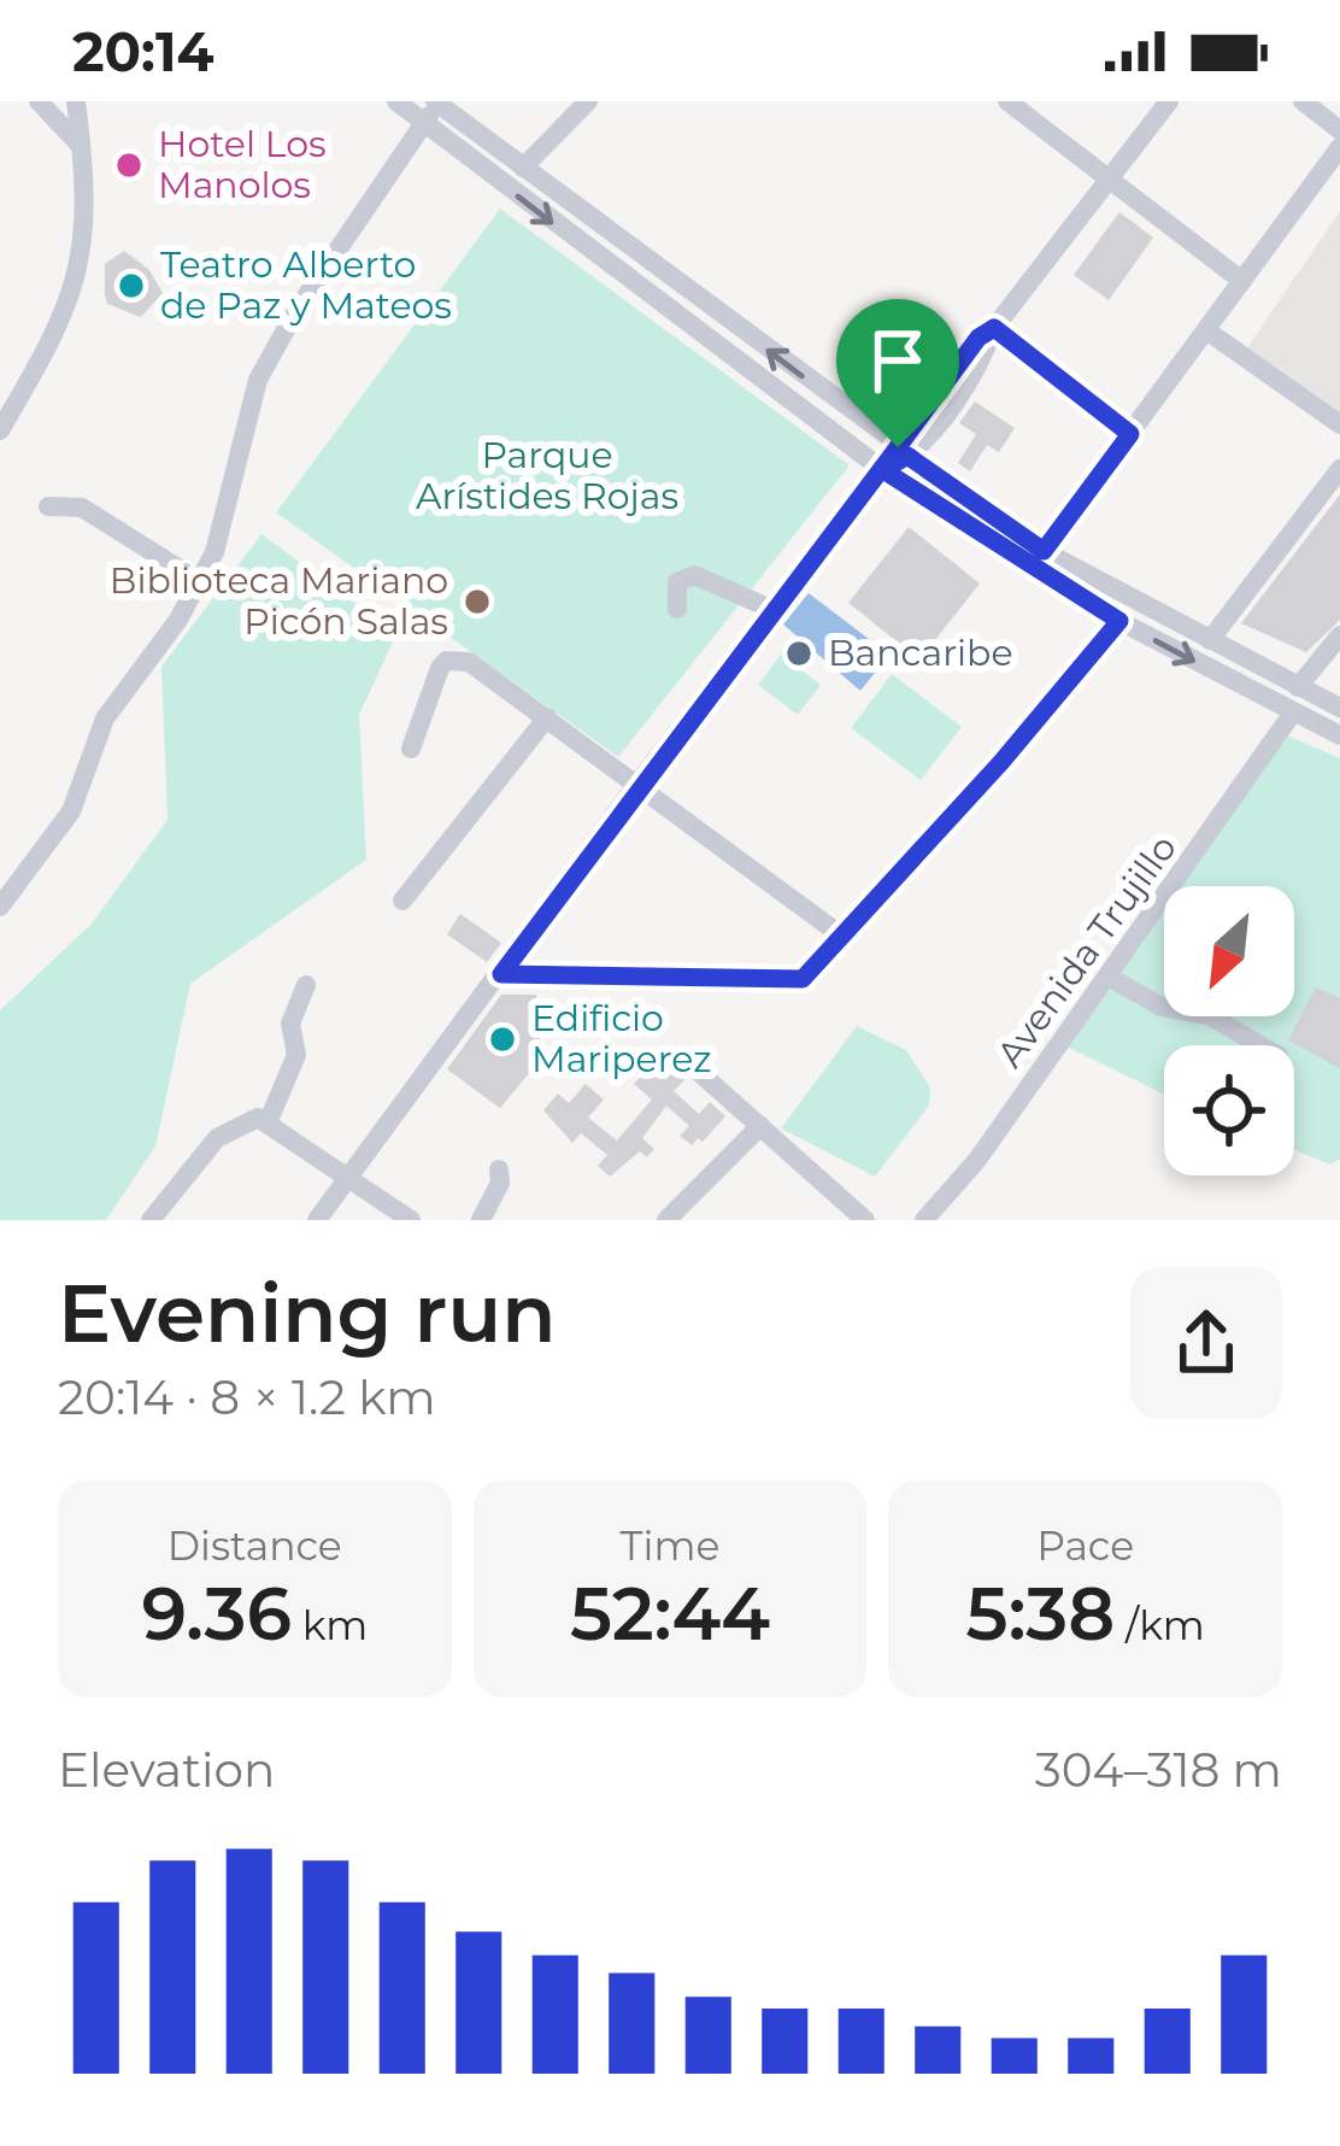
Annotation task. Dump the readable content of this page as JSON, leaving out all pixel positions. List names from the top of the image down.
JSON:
{
  "streets": {
    "street": ["Avenida Trujillo"]
  },
  "parks": ["Parque Arístides Rojas"],
  "places": [
    "Hotel Los Manolos",
    "Teatro Alberto de Paz y Mateos",
    "Biblioteca Mariano Picón Salas",
    "Bancaribe",
    "Edificio Mariperez"
  ],
  "north": "bottom left",
  "page": {
    "status": "20:14",
    "heading": ["Evening run", "20:14 · 8 × 1.2 km"],
    "stats": [
      ["Distance", "9.36 km"],
      ["Time", "52:44"],
      ["Pace", "5:38 /km"]
    ],
    "chart": ["Elevation", "304–318 m"]
  }
}
